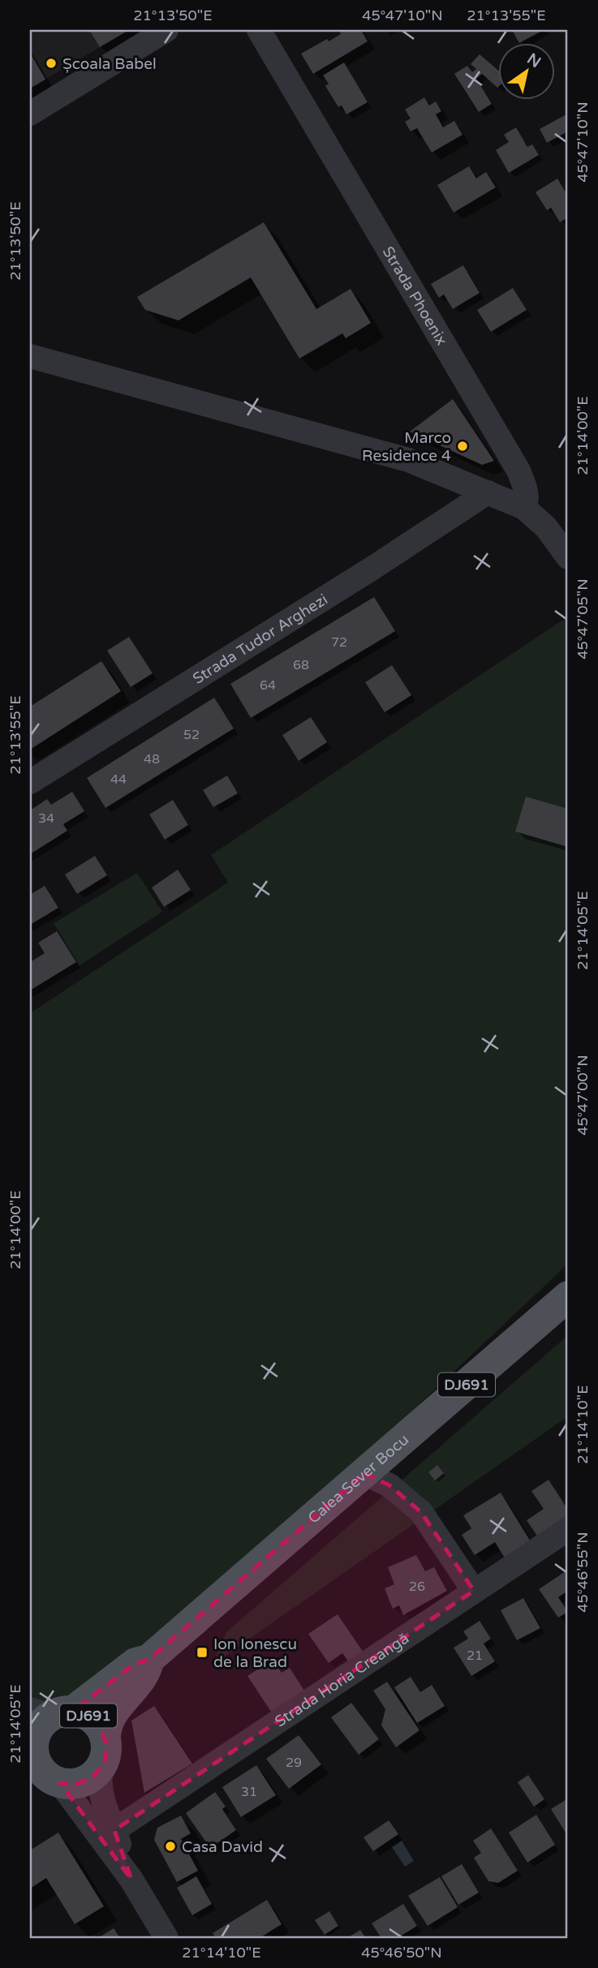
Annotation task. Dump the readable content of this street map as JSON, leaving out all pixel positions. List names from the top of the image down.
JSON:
{
  "streets": {
    "main road": ["DJ691", "Calea Sever Bocu"],
    "street": ["Strada Phoenix", "Strada Tudor Arghezi", "Strada Horia Creangă"]
  },
  "crossings": [
    ["DJ691", "Calea Sever Bocu"]
  ],
  "places": {
    "other": ["Școala Babel", "Marco Residence 4", "Casa David"],
    "transit": ["Ion Ionescu de la Brad"]
  },
  "house_numbers": [
    "72",
    "68",
    "64",
    "52",
    "48",
    "44",
    "34",
    "26",
    "21",
    "29",
    "31"
  ],
  "north": "top right",
  "coordinates": [
    "21°13'50\"E",
    "45°47'10\"N",
    "21°13'55\"E",
    "21°14'00\"E",
    "45°47'05\"N",
    "21°14'05\"E",
    "45°47'00\"N",
    "21°14'10\"E",
    "45°46'55\"N",
    "45°46'50\"N"
  ]
}
